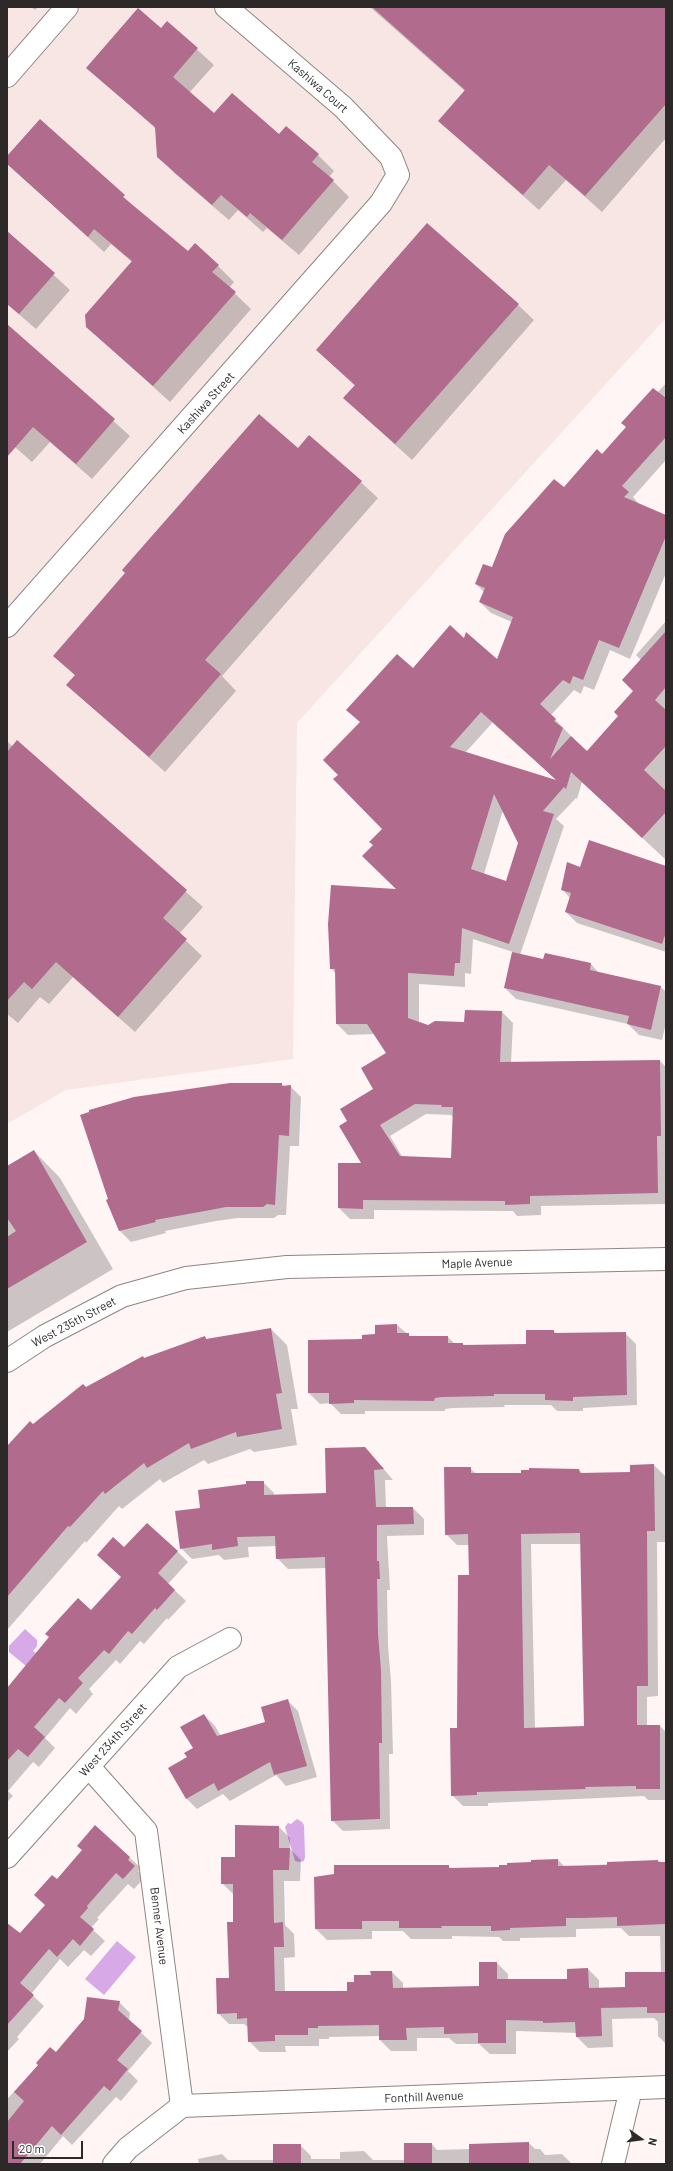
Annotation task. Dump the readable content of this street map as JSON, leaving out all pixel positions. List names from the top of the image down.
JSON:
{
  "streets": {
    "street": [
      "Kashiwa Court",
      "Kashiwa Street",
      "Maple Avenue",
      "West 235th Street",
      "West 234th Street",
      "Benner Avenue",
      "Fonthill Avenue"
    ]
  },
  "crossings": [
    ["Kashiwa Court", "Kashiwa Street"],
    ["Maple Avenue", "West 235th Street"],
    ["West 234th Street", "Benner Avenue"],
    ["Benner Avenue", "Fonthill Avenue"]
  ],
  "scale_bar": "20 m",
  "north": "right"
}
